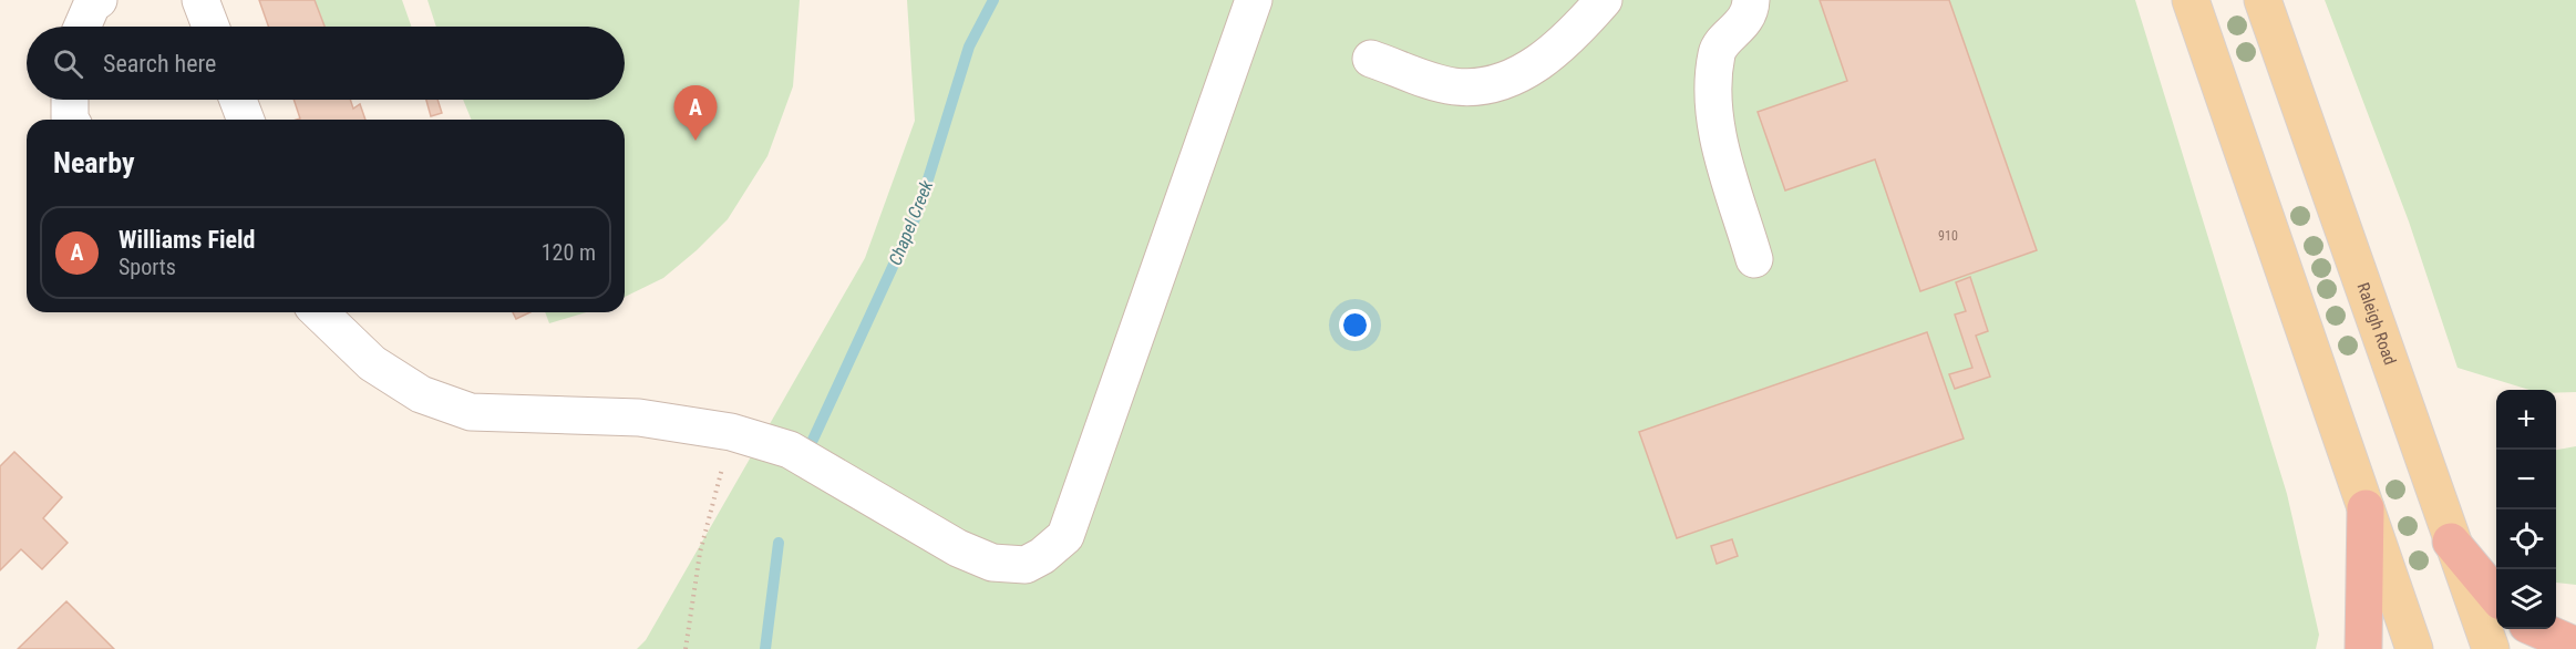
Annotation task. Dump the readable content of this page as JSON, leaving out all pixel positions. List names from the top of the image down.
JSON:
{
  "streets": {
    "main road": ["Raleigh Road"]
  },
  "water": ["Chapel Creek"],
  "house_numbers": ["910"],
  "page": {
    "search": "Search here",
    "pins": "A",
    "heading": "Nearby",
    "list": [
      {
        "mark": "A",
        "name": "Williams Field",
        "note": "Sports",
        "value": "120 m"
      }
    ],
    "map_buttons": ["+", "−"]
  }
}
